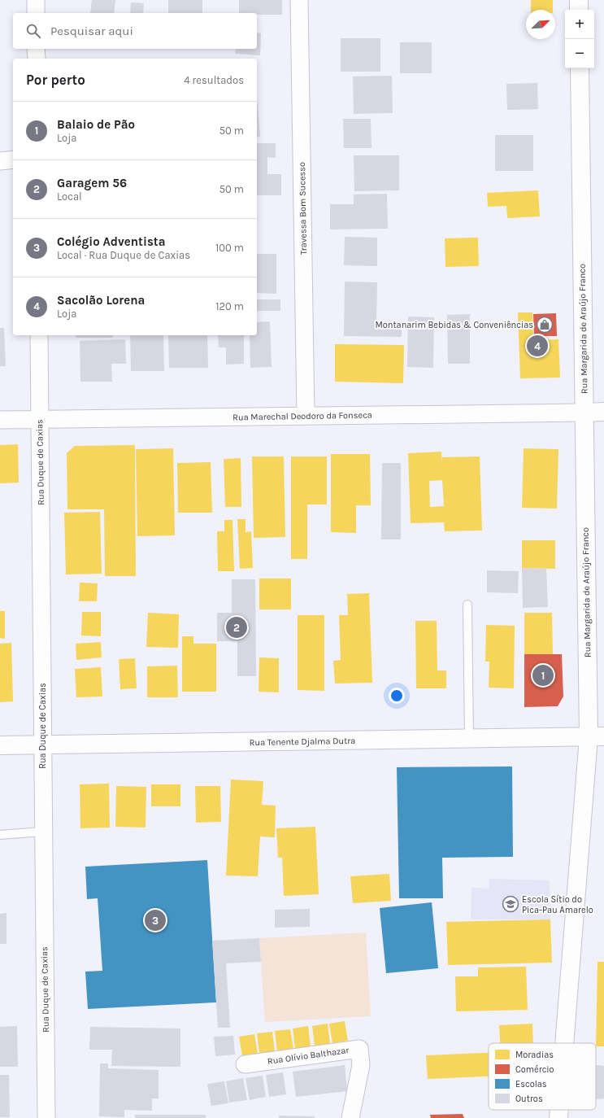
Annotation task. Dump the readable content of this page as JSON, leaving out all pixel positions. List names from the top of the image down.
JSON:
{
  "streets": {
    "main road": ["Rua Margarida de Araújo Franco", "Rua Marechal Deodoro da Fonseca", "Rua Tenente Djalma Dutra"],
    "street": ["Travessa Bom Sucesso", "Rua Duque de Caxias", "Rua Olívio Balthazar"]
  },
  "crossings": [
    ["Travessa Bom Sucesso", "Rua Marechal Deodoro da Fonseca"],
    ["Rua Margarida de Araújo Franco", "Rua Marechal Deodoro da Fonseca"],
    ["Rua Margarida de Araújo Franco", "Rua Tenente Djalma Dutra"],
    ["Rua Marechal Deodoro da Fonseca", "Rua Duque de Caxias"],
    ["Rua Duque de Caxias", "Rua Tenente Djalma Dutra"]
  ],
  "places": {
    "shop": ["Montanarim Bebidas & Conveniências"],
    "school or university": ["Escola Sítio do Pica-Pau Amarelo"]
  },
  "legend": [
    "Moradias",
    "Comércio",
    "Escolas",
    "Outros"
  ],
  "north": "top right",
  "page": {
    "map_buttons": ["+", "−"],
    "search": "Pesquisar aqui",
    "heading": ["Por perto", "4 resultados"],
    "list": [
      {
        "mark": "1",
        "name": "Balaio de Pão",
        "note": "Loja",
        "value": "50 m"
      },
      {
        "mark": "2",
        "name": "Garagem 56",
        "note": "Local",
        "value": "50 m"
      },
      {
        "mark": "3",
        "name": "Colégio Adventista",
        "note": "Local · Rua Duque de Caxias",
        "value": "100 m"
      },
      {
        "mark": "4",
        "name": "Sacolão Lorena",
        "note": "Loja",
        "value": "120 m"
      }
    ],
    "pins": [
      "4",
      "2",
      "1",
      "3"
    ]
  }
}
